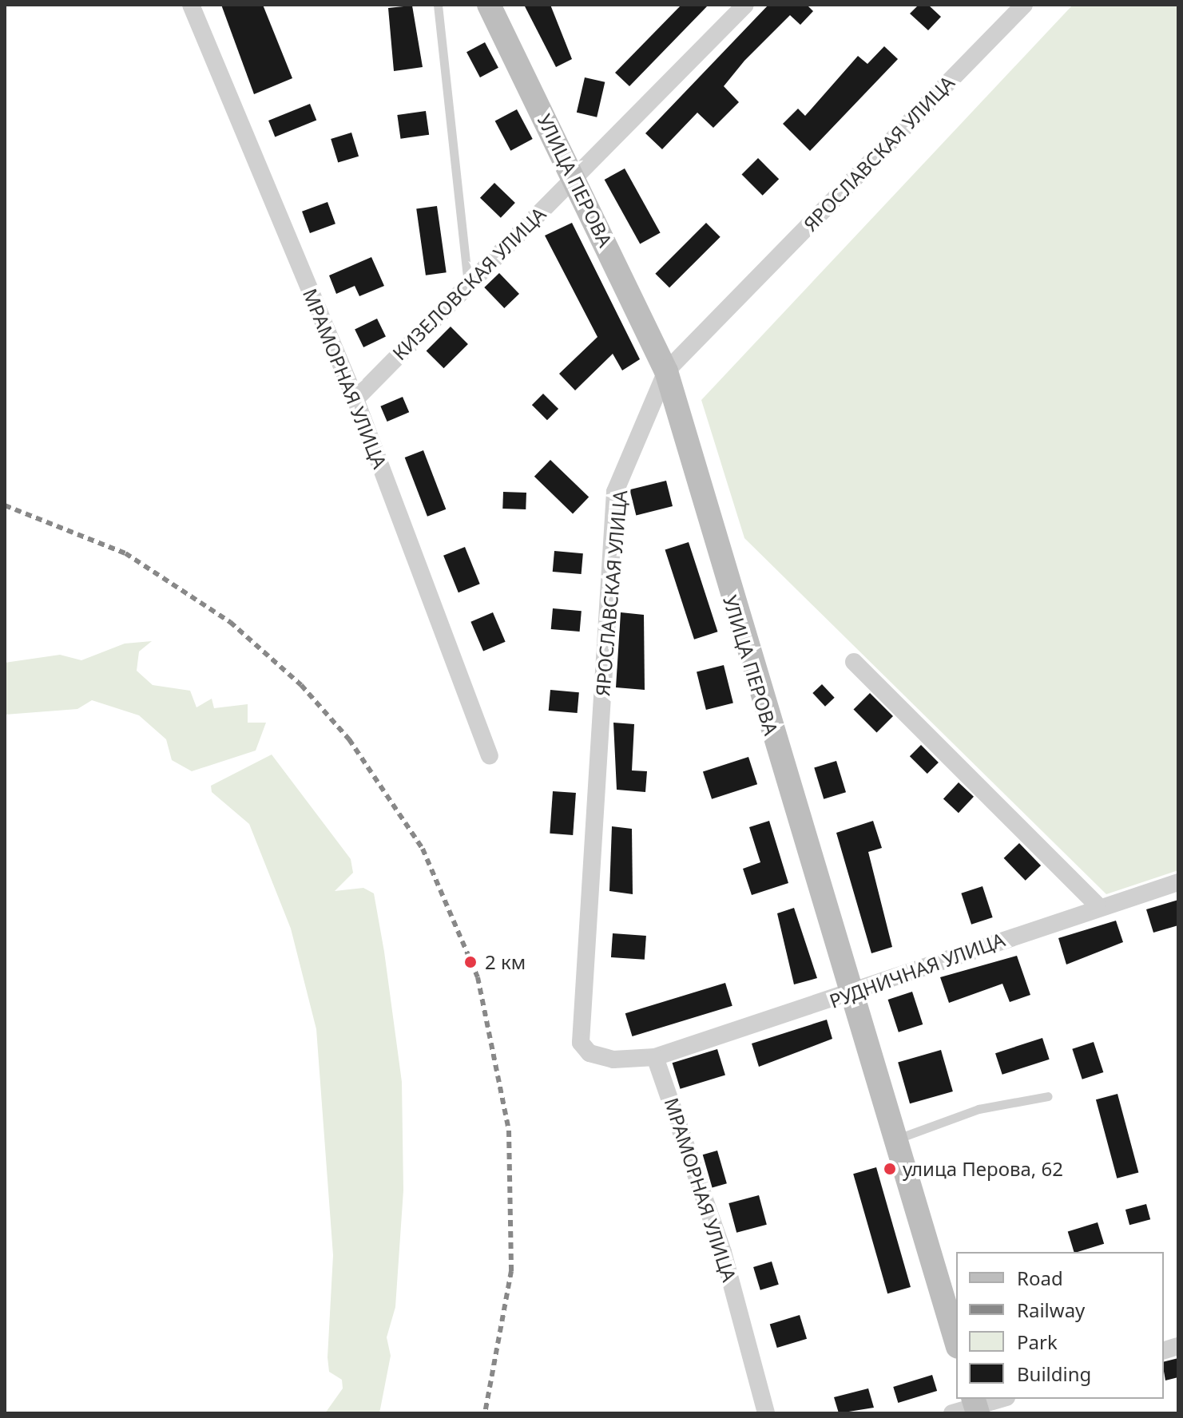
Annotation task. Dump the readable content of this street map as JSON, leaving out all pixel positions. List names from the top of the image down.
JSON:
{
  "streets": {
    "main road": ["УЛИЦА ПЕРОВА"],
    "street": [
      "ЯРОСЛАВСКАЯ УЛИЦА",
      "КИЗЕЛОВСКАЯ УЛИЦА",
      "МРАМОРНАЯ УЛИЦА",
      "РУДНИЧНАЯ УЛИЦА"
    ]
  },
  "crossings": [
    ["ЯРОСЛАВСКАЯ УЛИЦА", "УЛИЦА ПЕРОВА"],
    ["ЯРОСЛАВСКАЯ УЛИЦА", "МРАМОРНАЯ УЛИЦА"],
    ["ЯРОСЛАВСКАЯ УЛИЦА", "РУДНИЧНАЯ УЛИЦА"],
    ["УЛИЦА ПЕРОВА", "КИЗЕЛОВСКАЯ УЛИЦА"],
    ["УЛИЦА ПЕРОВА", "РУДНИЧНАЯ УЛИЦА"],
    ["КИЗЕЛОВСКАЯ УЛИЦА", "МРАМОРНАЯ УЛИЦА"],
    ["МРАМОРНАЯ УЛИЦА", "РУДНИЧНАЯ УЛИЦА"]
  ],
  "places": ["2 км", "улица Перова, 62"],
  "legend": [
    "Road",
    "Railway",
    "Park",
    "Building"
  ]
}
